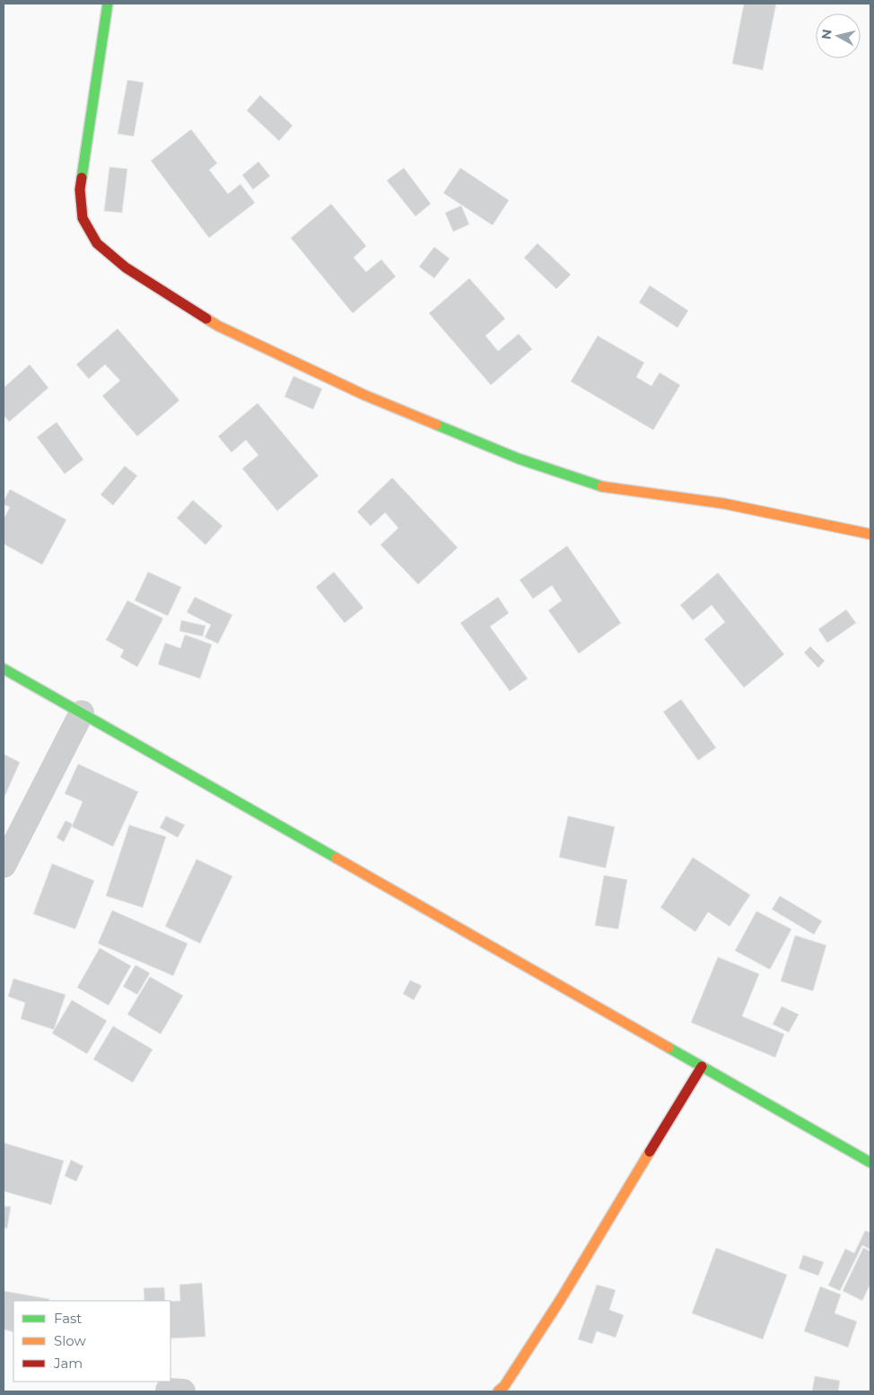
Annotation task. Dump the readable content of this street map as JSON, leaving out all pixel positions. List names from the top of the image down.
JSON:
{
  "legend": ["Fast", "Slow", "Jam"],
  "north": "left"
}
